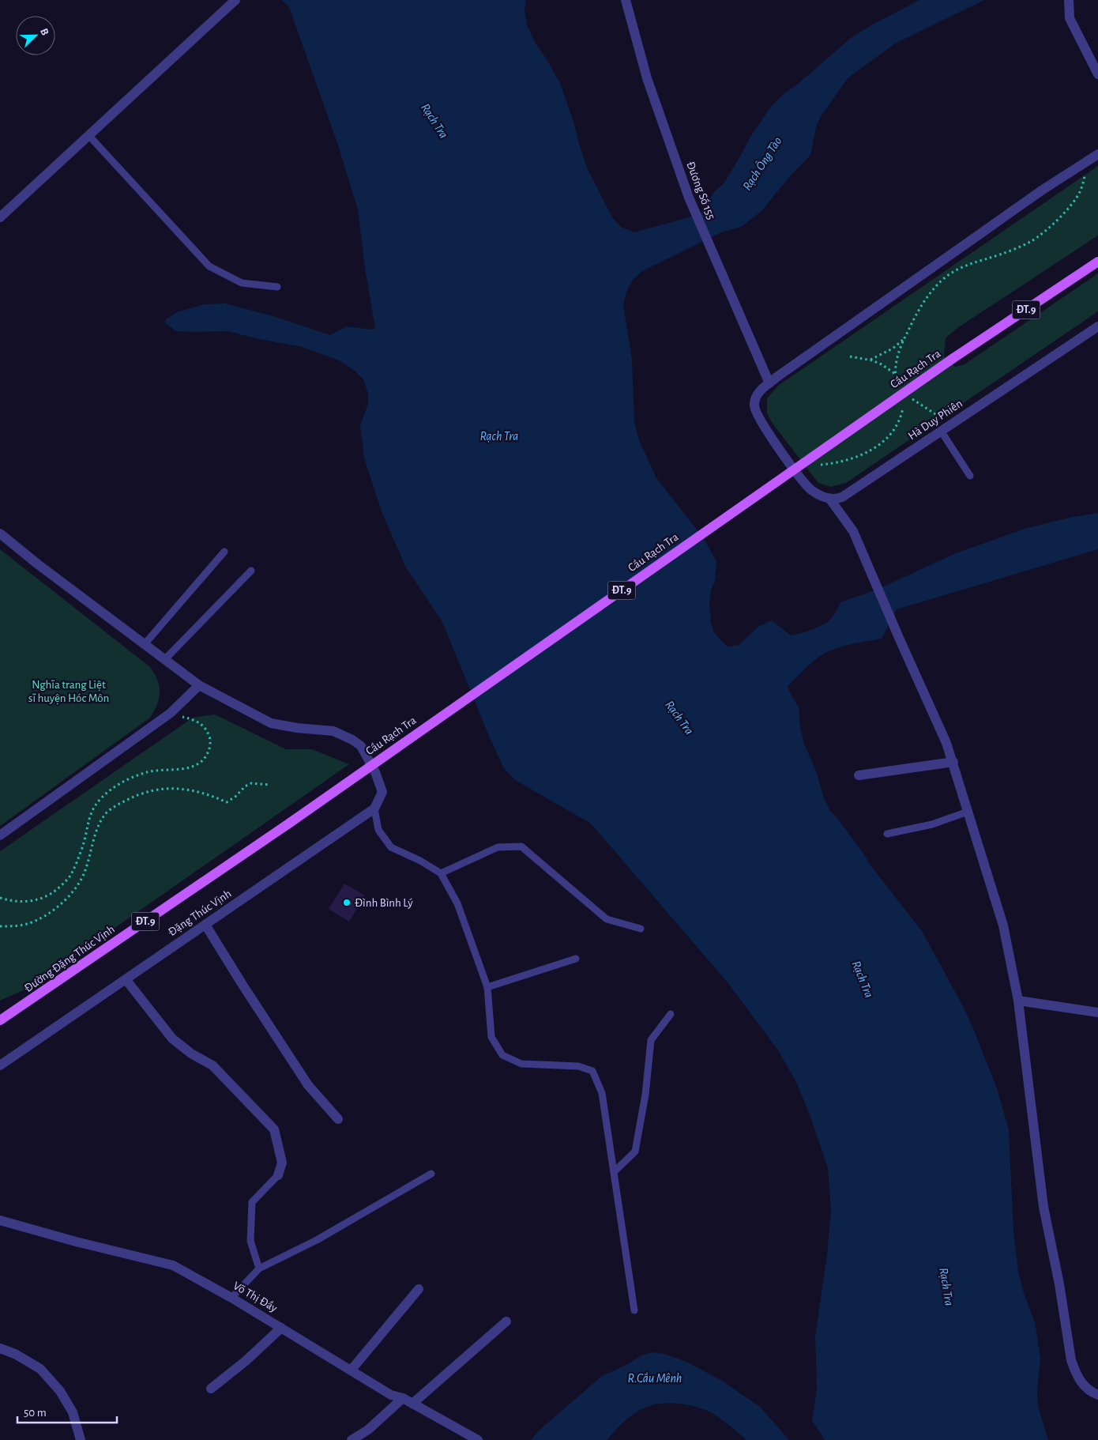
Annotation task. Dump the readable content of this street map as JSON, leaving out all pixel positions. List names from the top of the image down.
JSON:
{
  "streets": {
    "main road": ["ĐT.9", "Cầu Rạch Tra", "Đường Đặng Thúc Vịnh"],
    "street": [
      "Đương Số 155",
      "Hà Duy Phiên",
      "Đặng Thúc Vịnh",
      "Võ Thị Đầy"
    ]
  },
  "crossings": [
    ["Cầu Rạch Tra", "Đường Đặng Thúc Vịnh"]
  ],
  "water": ["Rạch Tra", "Rạch Ông Tào", "R.Cầu Mênh"],
  "parks": ["Nghĩa trang Liệt sĩ huyện Hóc Môn"],
  "places": ["Đình Bình Lý"],
  "scale_bar": "50 m",
  "north": "top right"
}
